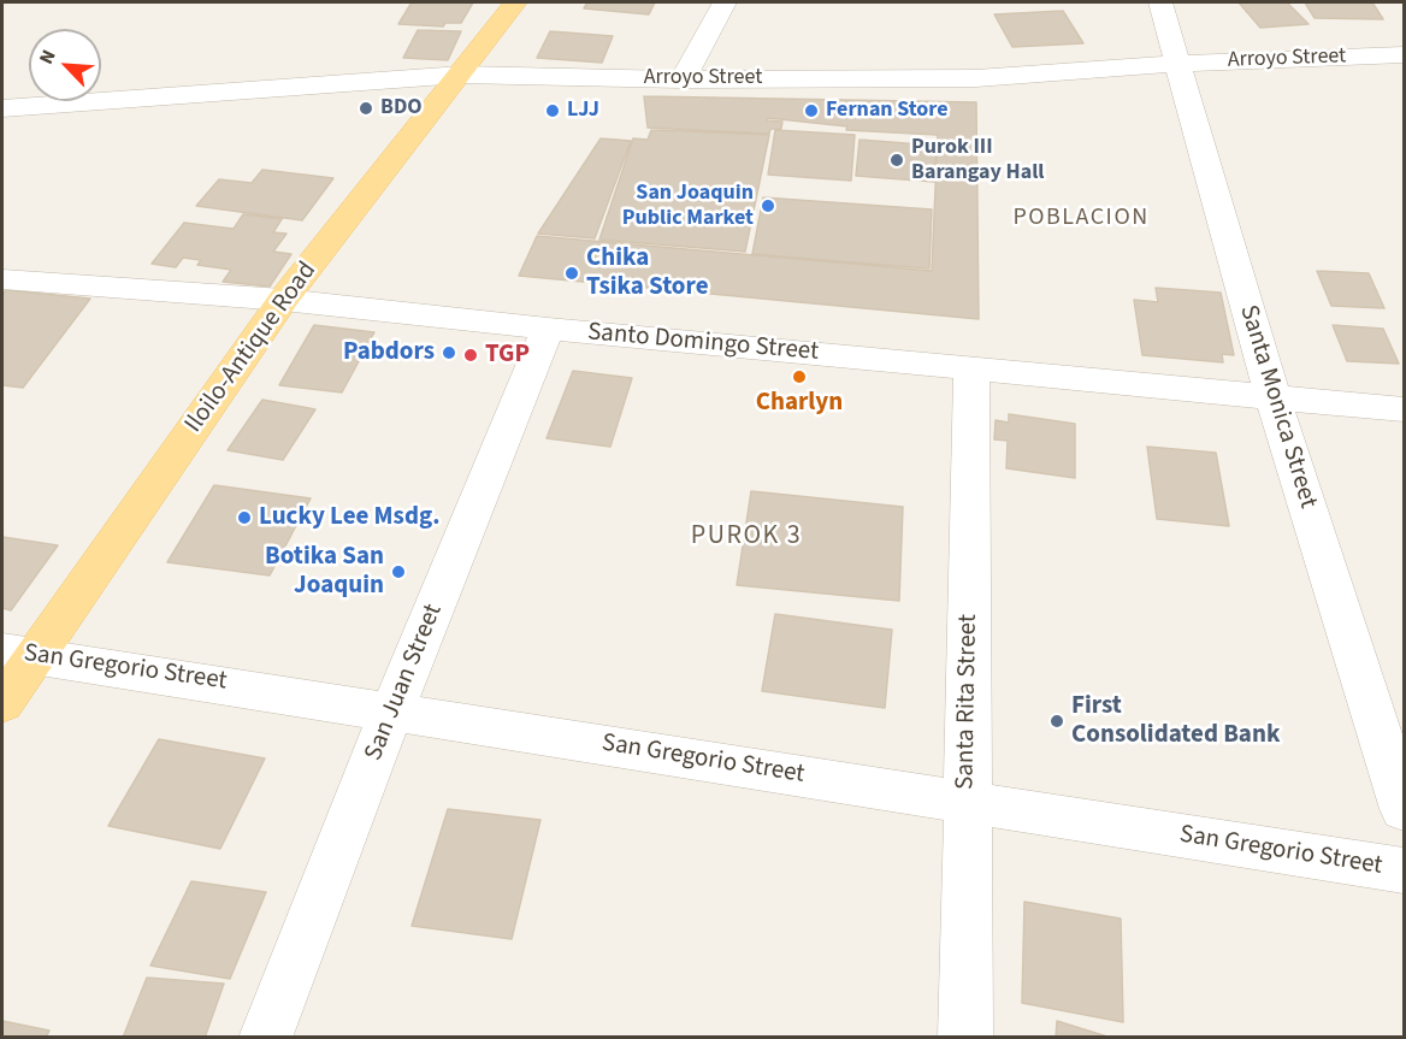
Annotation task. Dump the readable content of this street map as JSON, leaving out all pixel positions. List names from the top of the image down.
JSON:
{
  "streets": {
    "main road": ["Iloilo-Antique Road"],
    "street": [
      "Arroyo Street",
      "Santo Domingo Street",
      "Santa Monica Street",
      "San Gregorio Street",
      "San Juan Street",
      "Santa Rita Street"
    ]
  },
  "crossings": [
    ["Arroyo Street", "Iloilo-Antique Road"],
    ["Arroyo Street", "Santa Monica Street"],
    ["Santo Domingo Street", "Iloilo-Antique Road"],
    ["Santo Domingo Street", "Santa Monica Street"],
    ["Santo Domingo Street", "San Juan Street"],
    ["Santo Domingo Street", "Santa Rita Street"],
    ["Iloilo-Antique Road", "San Gregorio Street"],
    ["San Gregorio Street", "San Juan Street"],
    ["San Gregorio Street", "Santa Rita Street"]
  ],
  "districts": ["POBLACION", "PUROK 3"],
  "places": [
    "BDO",
    "LJJ",
    "Fernan Store",
    "Purok III Barangay Hall",
    "San Joaquin Public Market",
    "Chika Tsika Store",
    "Pabdors",
    "TGP",
    "Charlyn",
    "Lucky Lee Msdg.",
    "Botika San Joaquin",
    "First Consolidated Bank"
  ],
  "north": "top left"
}
